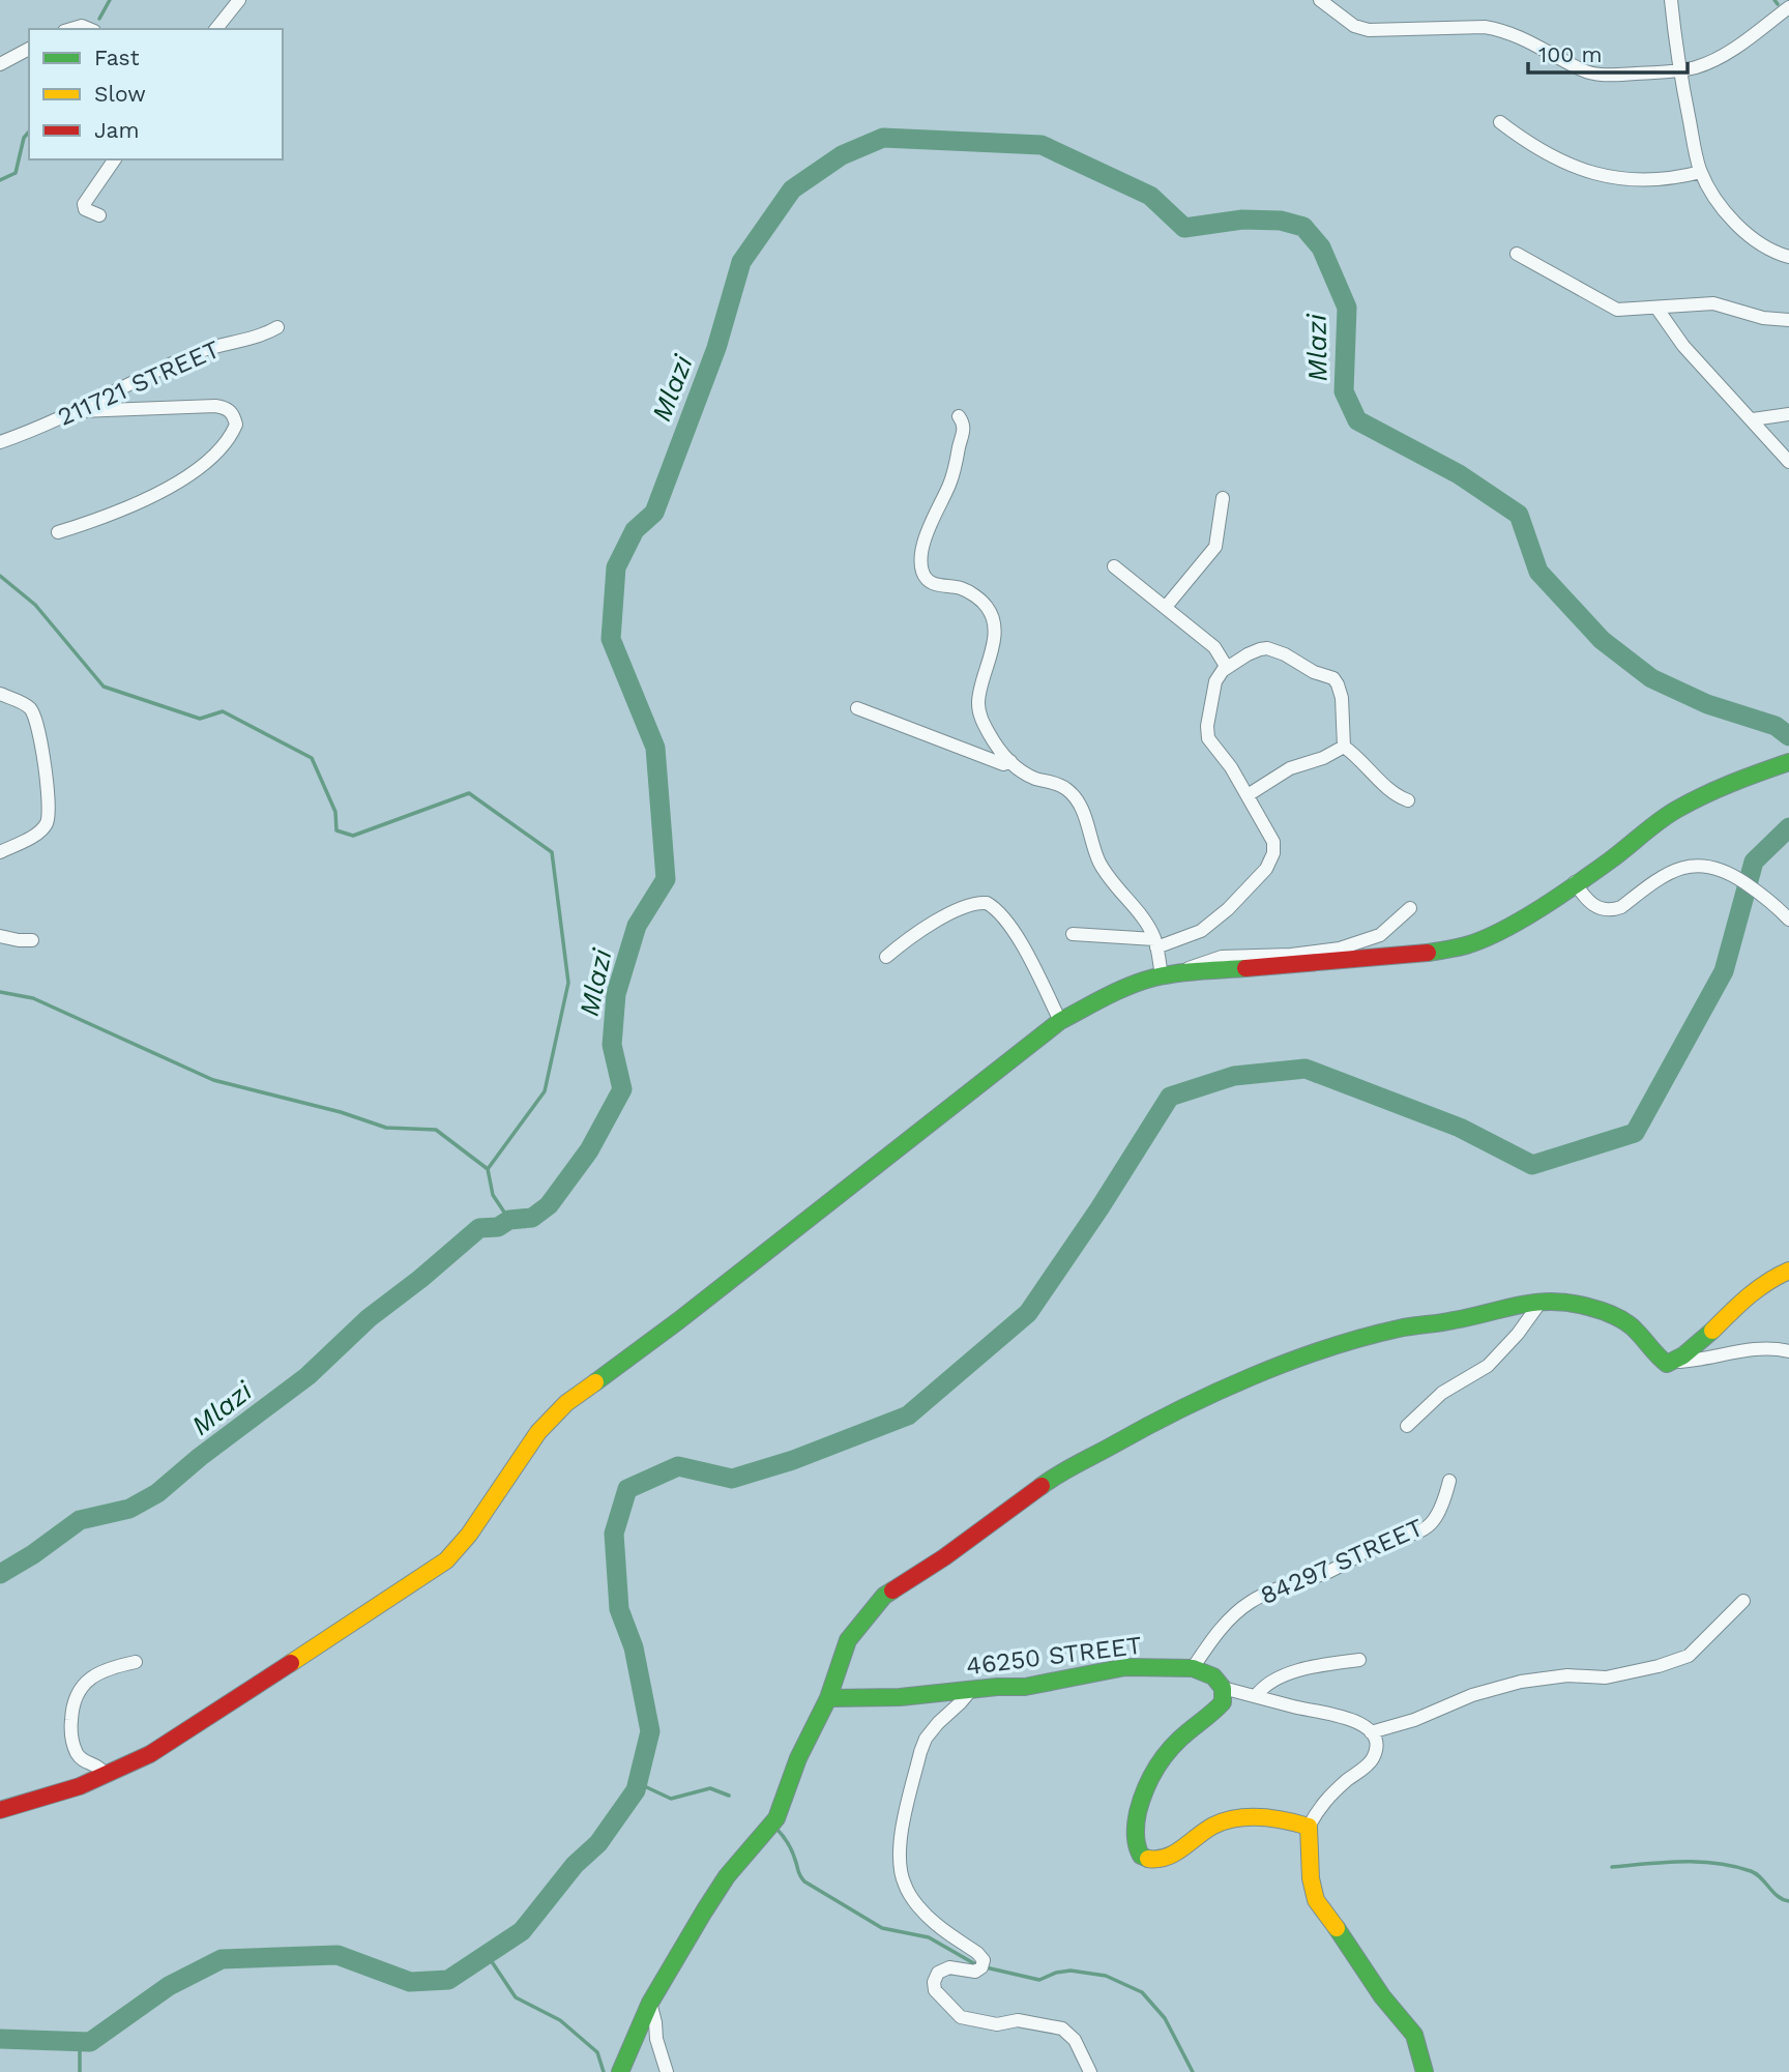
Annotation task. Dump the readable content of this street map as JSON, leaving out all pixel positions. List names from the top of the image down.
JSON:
{
  "streets": {
    "street": ["211721 STREET", "84297 STREET", "46250 STREET"]
  },
  "crossings": [
    ["84297 STREET", "46250 STREET"]
  ],
  "water": ["Mlazi"],
  "legend": ["Fast", "Slow", "Jam"],
  "scale_bar": "100 m"
}
